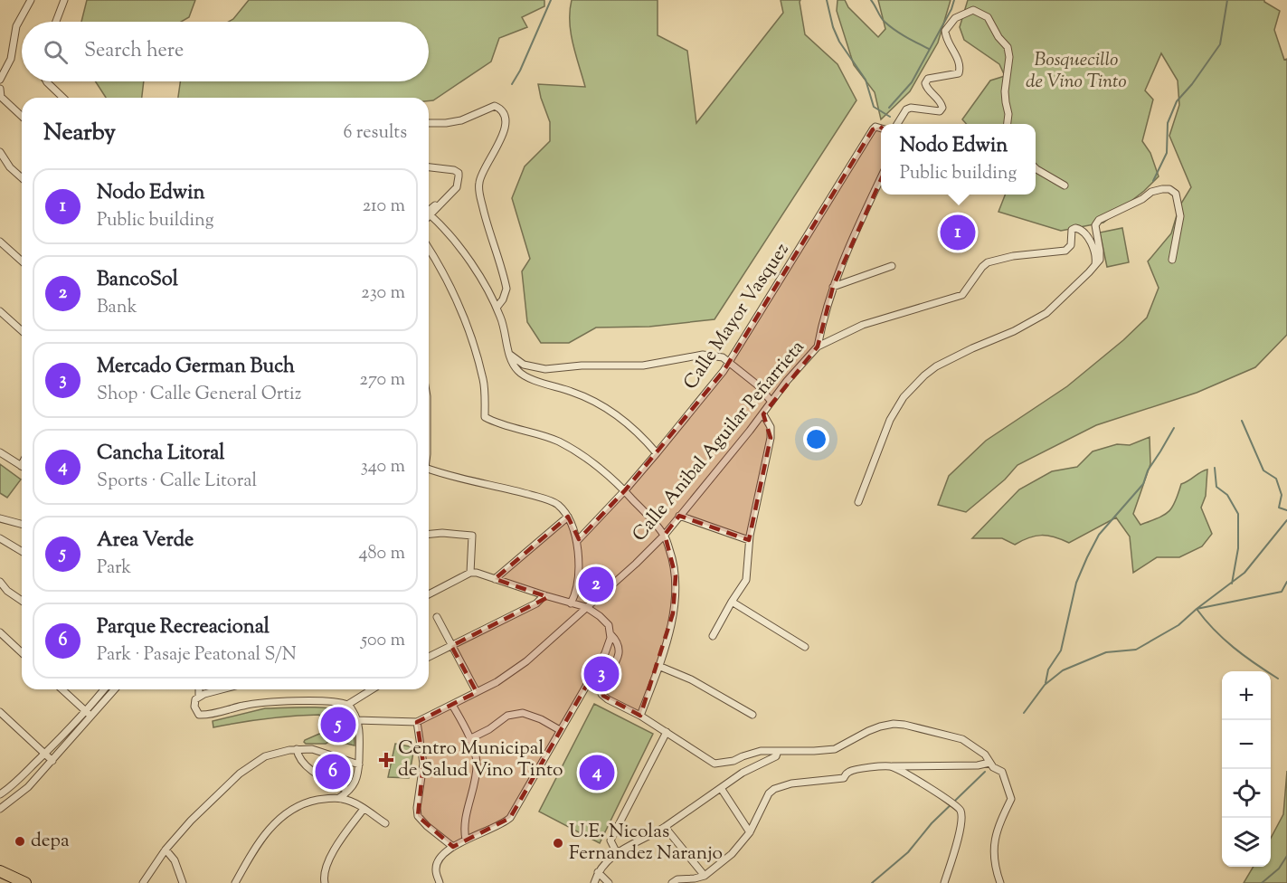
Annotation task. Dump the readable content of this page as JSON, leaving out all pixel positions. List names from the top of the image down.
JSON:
{
  "streets": {
    "street": ["Calle Mayor Vasquez", "Calle Anibal Aguilar Peñarrieta"]
  },
  "parks": ["Bosquecillo de Vino Tinto"],
  "places": {
    "health": ["Centro Municipal de Salud Vino Tinto"],
    "other": ["depa", "U.E. Nicolas Fernandez Naranjo"]
  },
  "page": {
    "search": "Search here",
    "heading": ["Nearby", "6 results"],
    "popup": ["Nodo Edwin", "Public building"],
    "list": [
      {
        "mark": "1",
        "name": "Nodo Edwin",
        "note": "Public building",
        "value": "210 m"
      },
      {
        "mark": "2",
        "name": "BancoSol",
        "note": "Bank",
        "value": "230 m"
      },
      {
        "mark": "3",
        "name": "Mercado German Buch",
        "note": "Shop · Calle General Ortiz",
        "value": "270 m"
      },
      {
        "mark": "4",
        "name": "Cancha Litoral",
        "note": "Sports · Calle Litoral",
        "value": "340 m"
      },
      {
        "mark": "5",
        "name": "Area Verde",
        "note": "Park",
        "value": "480 m"
      },
      {
        "mark": "6",
        "name": "Parque Recreacional",
        "note": "Park · Pasaje Peatonal S/N",
        "value": "500 m"
      }
    ],
    "pins": [
      "1",
      "2",
      "3",
      "5",
      "6",
      "4"
    ],
    "map_buttons": ["+", "−"]
  }
}
